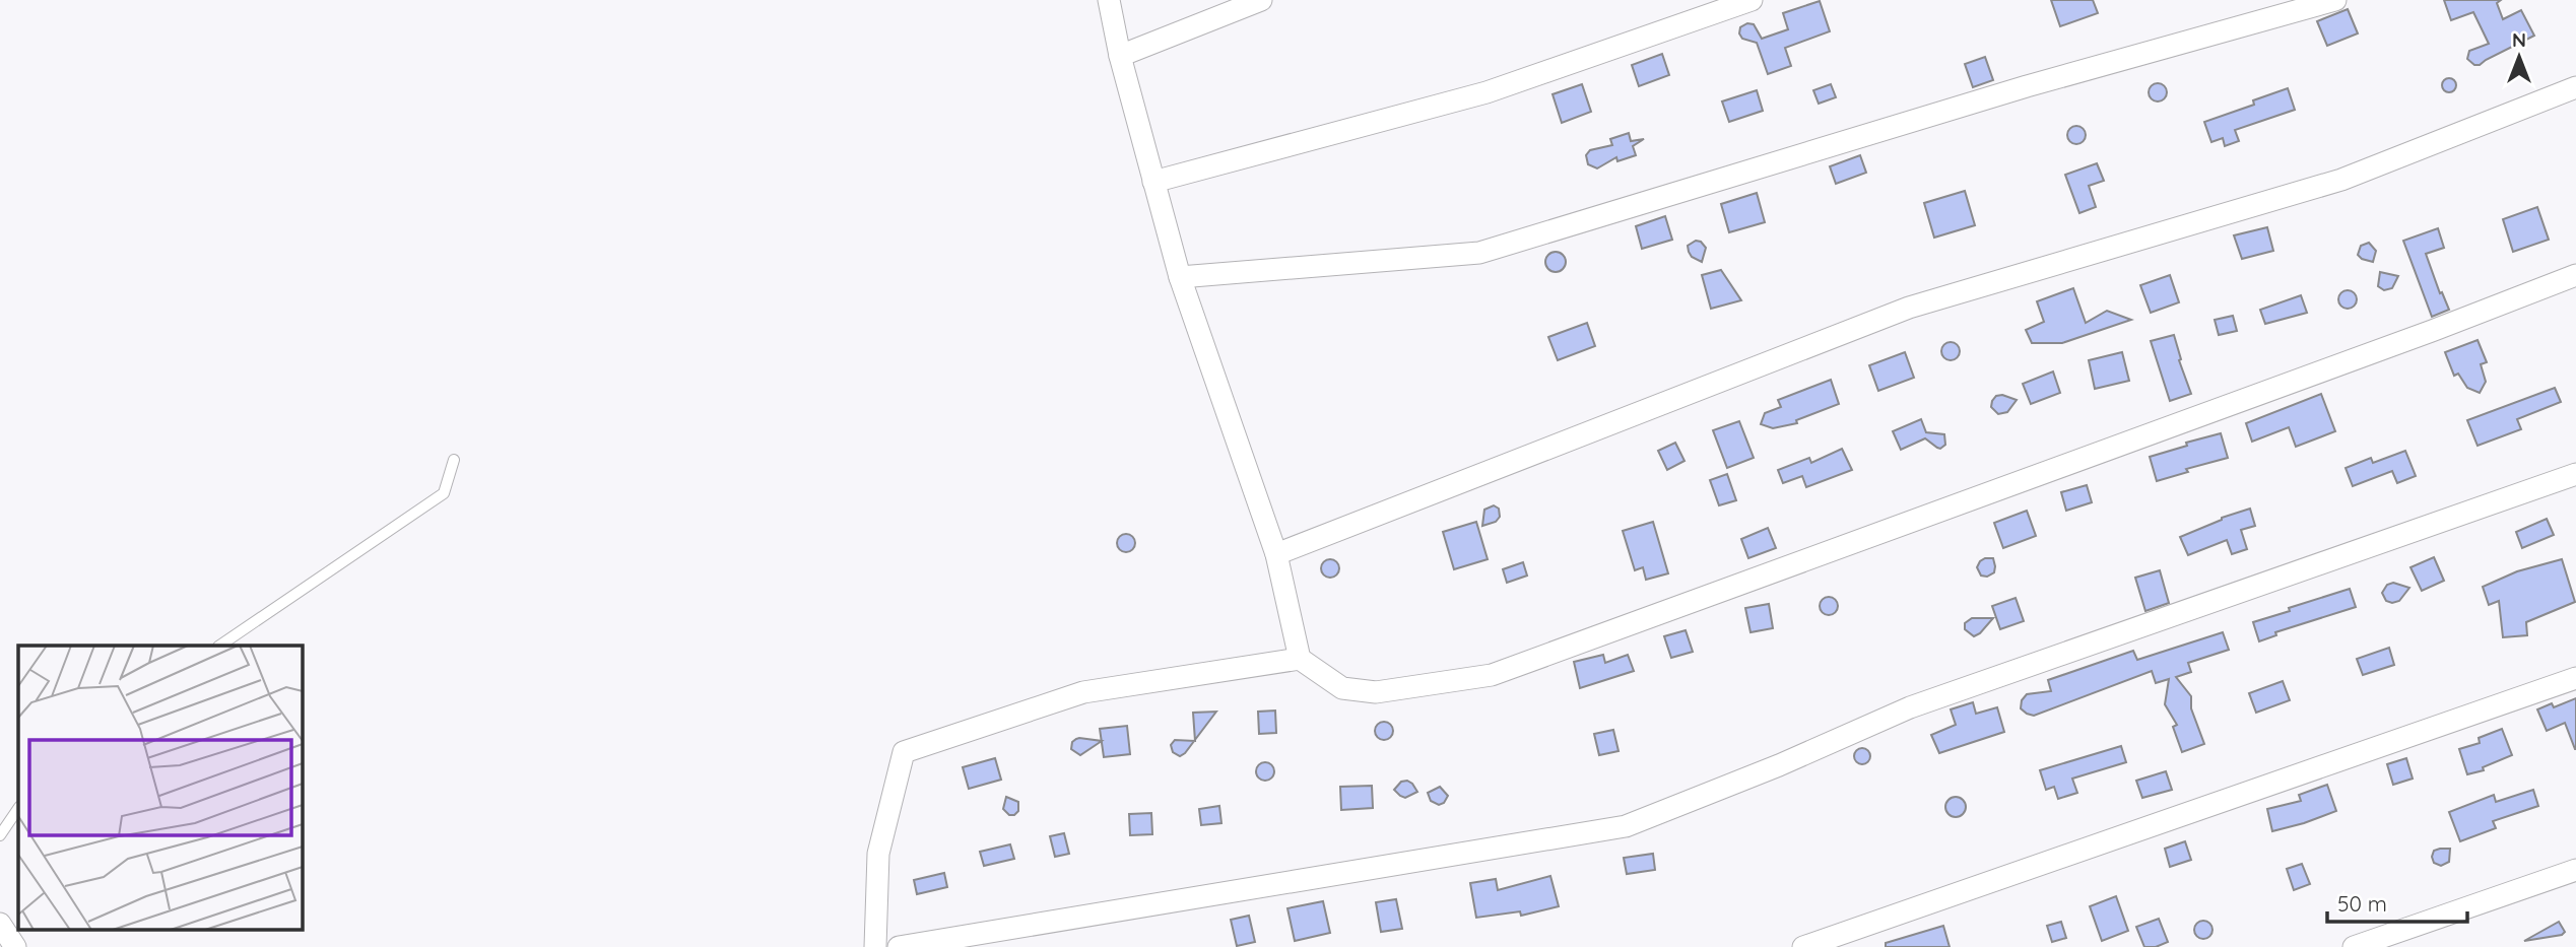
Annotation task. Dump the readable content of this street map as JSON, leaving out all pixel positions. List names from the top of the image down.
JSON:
{
  "scale_bar": "50 m",
  "north": "top"
}
